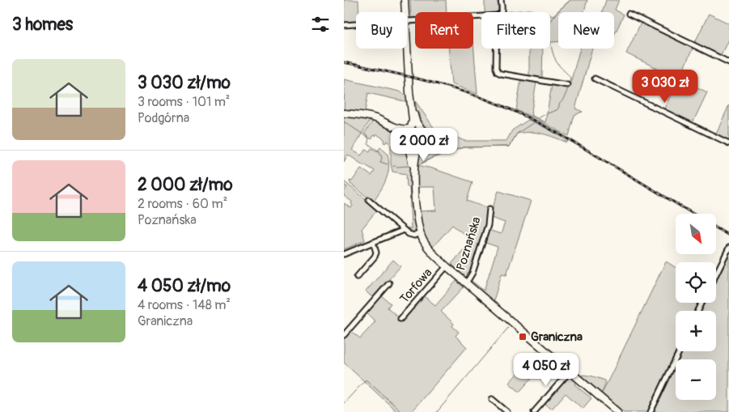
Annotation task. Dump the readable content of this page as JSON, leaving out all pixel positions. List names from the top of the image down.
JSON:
{
  "streets": {
    "main road": ["Poznańska"],
    "street": ["Torfowa"]
  },
  "crossings": [
    ["Poznańska", "Torfowa"]
  ],
  "places": {
    "transit": ["Graniczna"]
  },
  "north": "bottom right",
  "page": {
    "heading": "3 homes",
    "chip": [
      "Buy",
      "Rent",
      "Filters",
      "New"
    ],
    "list": [
      {
        "name": "3 030 zł/mo",
        "note": "3 rooms · 101 m² · Podgórna"
      },
      {
        "name": "2 000 zł/mo",
        "note": "2 rooms · 60 m² · Poznańska"
      },
      {
        "name": "4 050 zł/mo",
        "note": "4 rooms · 148 m² · Graniczna"
      }
    ],
    "price": ["3 030 zł", "2 000 zł", "4 050 zł"],
    "map_buttons": ["+", "−"]
  }
}
